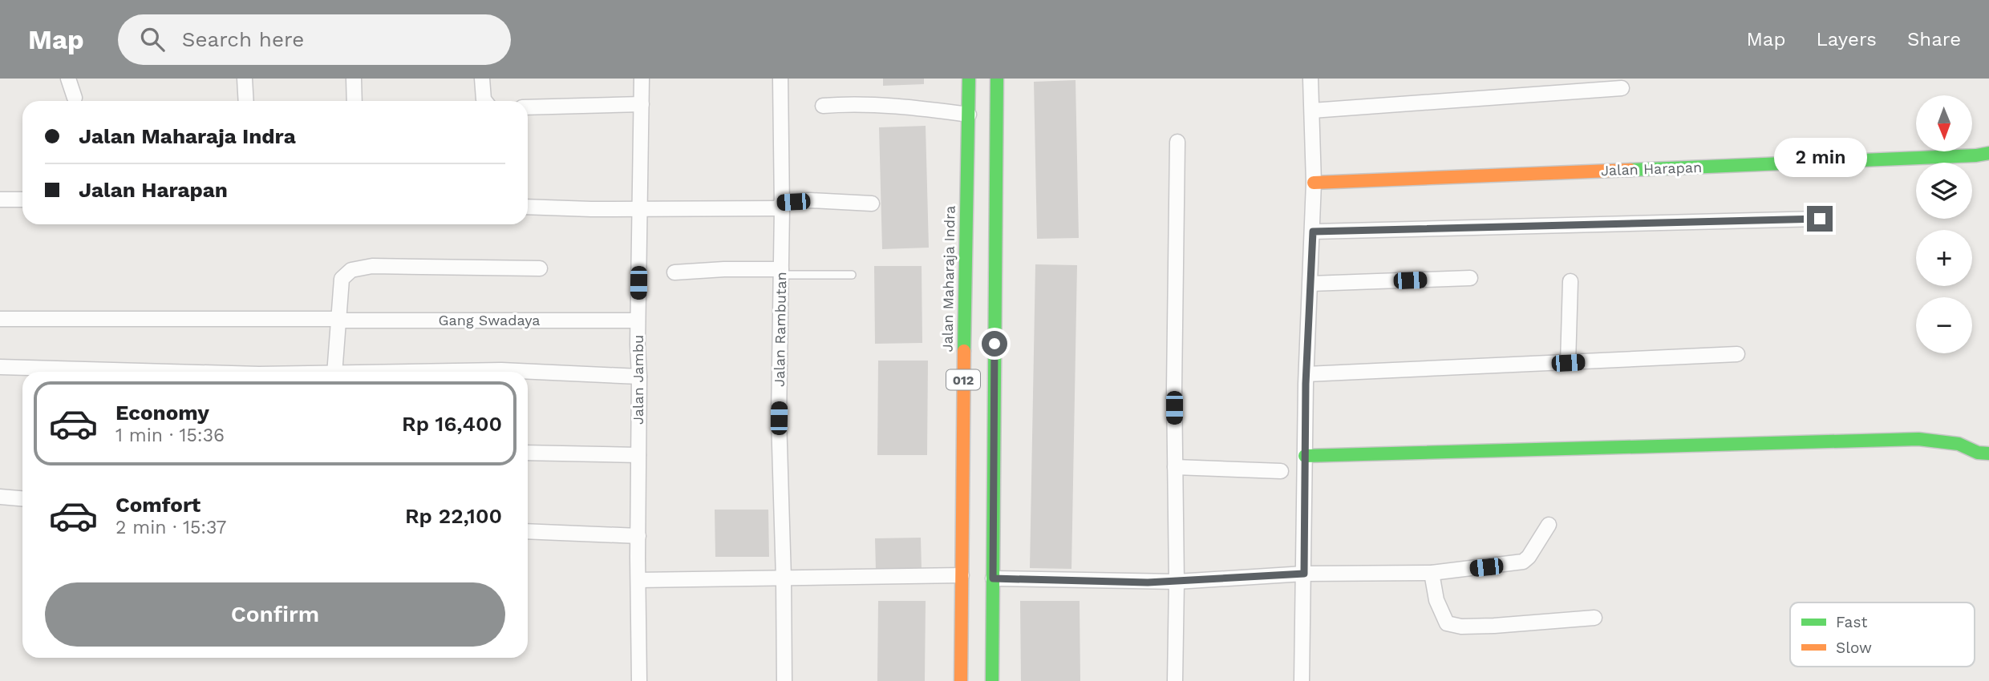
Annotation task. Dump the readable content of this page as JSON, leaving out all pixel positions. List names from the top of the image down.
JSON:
{
  "streets": {
    "main road": ["Jalan Harapan", "Jalan Maharaja Indra", "012"],
    "street": ["Gang Swadaya", "Jalan Rambutan", "Jalan Jambu"]
  },
  "crossings": [
    ["Gang Swadaya", "Jalan Jambu"]
  ],
  "legend": ["Fast", "Slow"],
  "north": "bottom",
  "page": {
    "header": "Map",
    "search": "Search here",
    "nav": ["Map", "Layers", "Share"],
    "map_buttons": ["+", "−"],
    "banner": ["Jalan Maharaja Indra", "Jalan Harapan"],
    "bubble": "2 min",
    "list": [
      {
        "name": "Economy",
        "note": "1 min · 15:36",
        "value": "Rp 16,400"
      },
      {
        "name": "Comfort",
        "note": "2 min · 15:37",
        "value": "Rp 22,100"
      }
    ],
    "buttons": "Confirm"
  }
}
